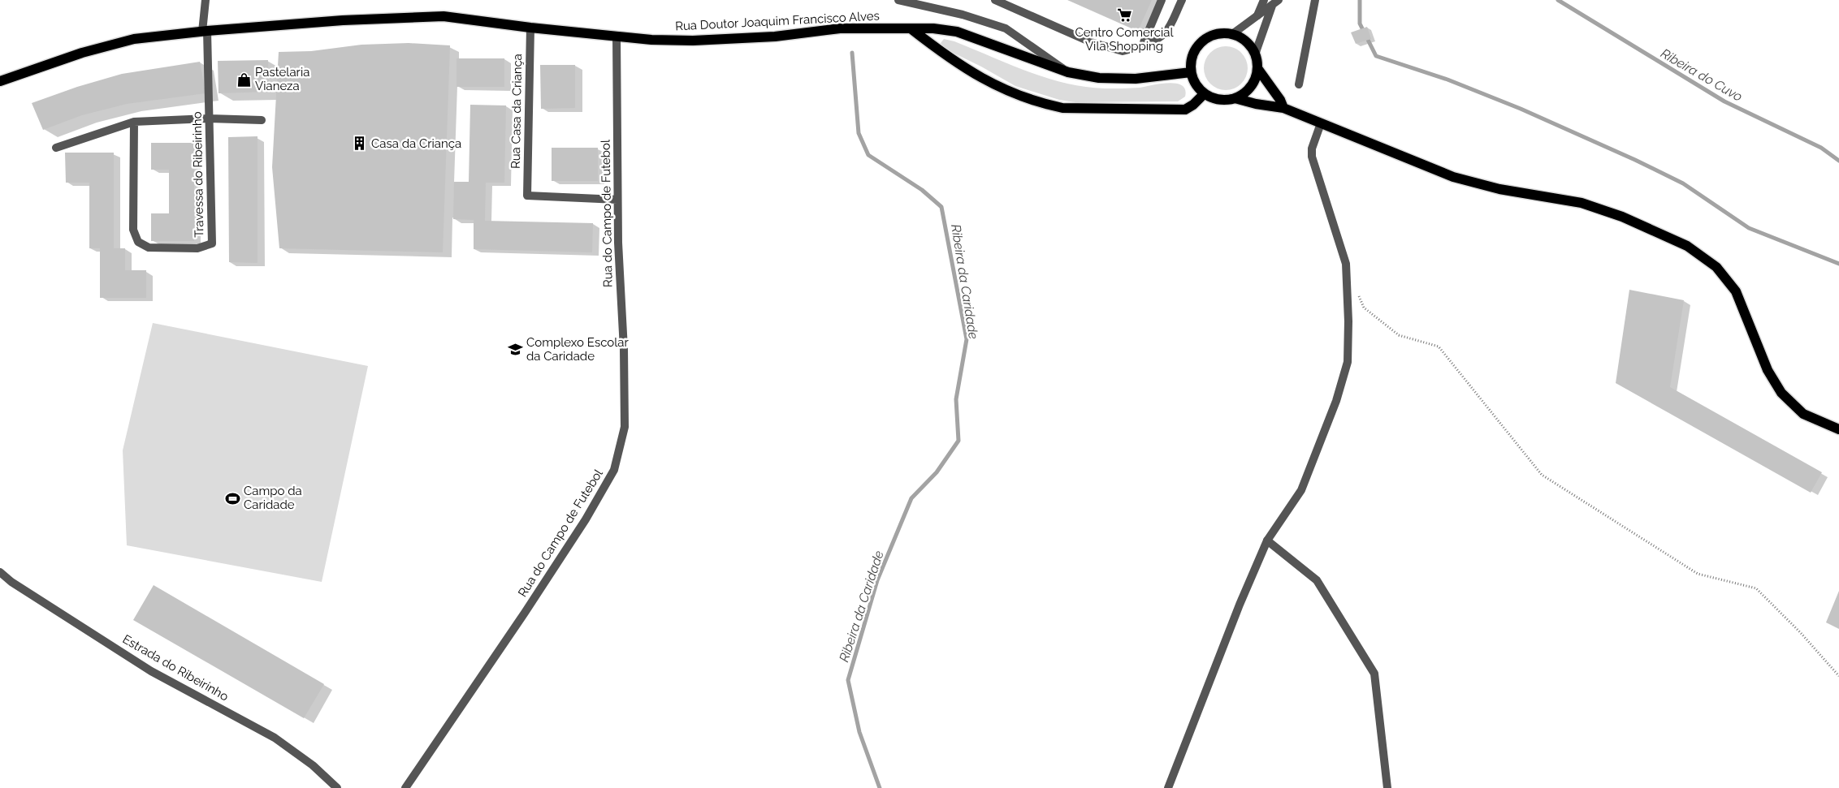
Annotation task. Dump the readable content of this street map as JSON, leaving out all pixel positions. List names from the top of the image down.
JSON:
{
  "streets": {
    "main road": ["Rua Doutor Joaquim Francisco Alves"],
    "street": [
      "Rua Casa da Criança",
      "Travessa do Ribeirinho",
      "Rua do Campo de Futebol",
      "Estrada do Ribeirinho"
    ]
  },
  "crossings": [
    ["Rua Doutor Joaquim Francisco Alves", "Rua Casa da Criança"],
    ["Rua Doutor Joaquim Francisco Alves", "Travessa do Ribeirinho"],
    ["Rua Doutor Joaquim Francisco Alves", "Rua do Campo de Futebol"],
    ["Rua Casa da Criança", "Rua do Campo de Futebol"]
  ],
  "water": ["Ribeira do Cuvo", "Ribeira da Caridade"],
  "places": {
    "supermarket": ["Centro Comercial Vila Shopping"],
    "shop": ["Pastelaria Vianeza"],
    "building": ["Casa da Criança"],
    "school or university": ["Complexo Escolar da Caridade"],
    "sports": ["Campo da Caridade"]
  }
}
